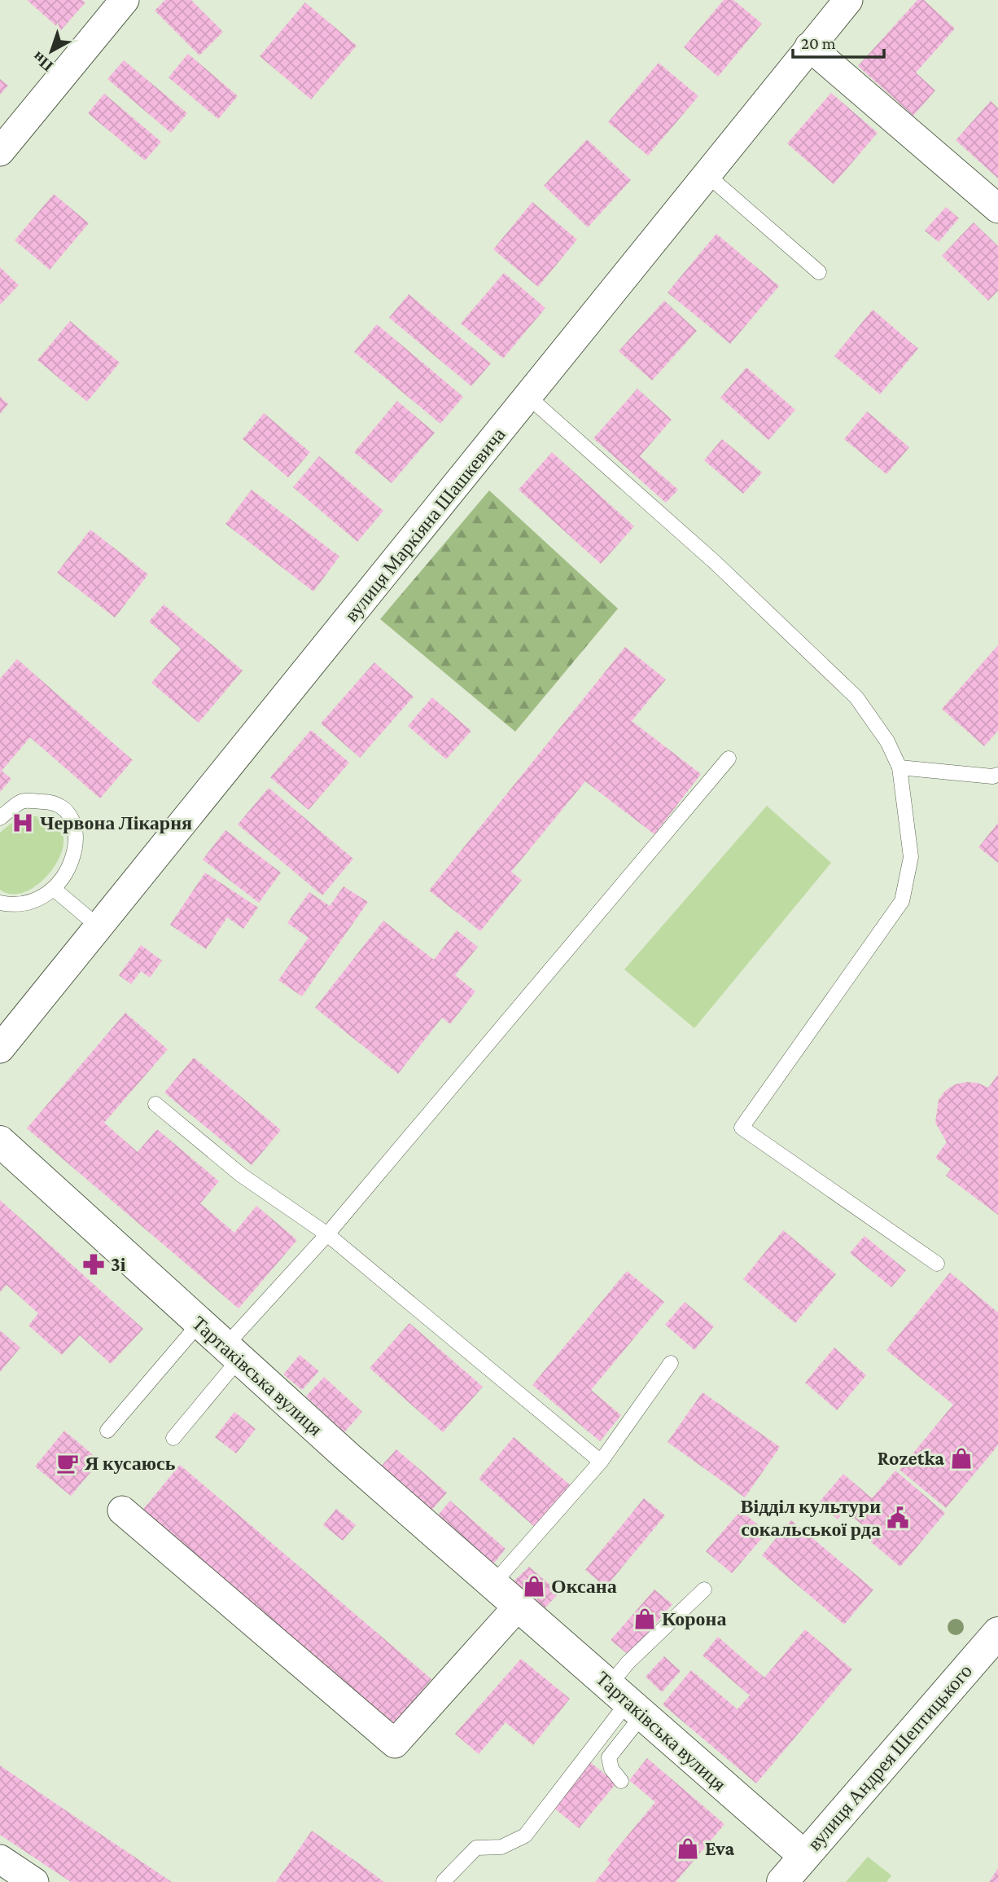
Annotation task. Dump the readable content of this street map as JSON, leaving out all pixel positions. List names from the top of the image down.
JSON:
{
  "streets": {
    "street": ["вулиця Маркіяна Шашкевича", "Тартаківська вулиця", "вулиця Андрея Шептицького"]
  },
  "crossings": [
    ["Тартаківська вулиця", "вулиця Андрея Шептицького"]
  ],
  "places": {
    "hospital": ["Червона Лікарня"],
    "pharmacy": ["3і"],
    "shop": [
      "Rozetka",
      "Оксана",
      "Корона",
      "Eva"
    ],
    "cafe": ["Я кусаюсь"],
    "public building": ["Відділ культури сокальської рда"]
  },
  "scale_bar": "20 m",
  "north": "bottom left"
}
